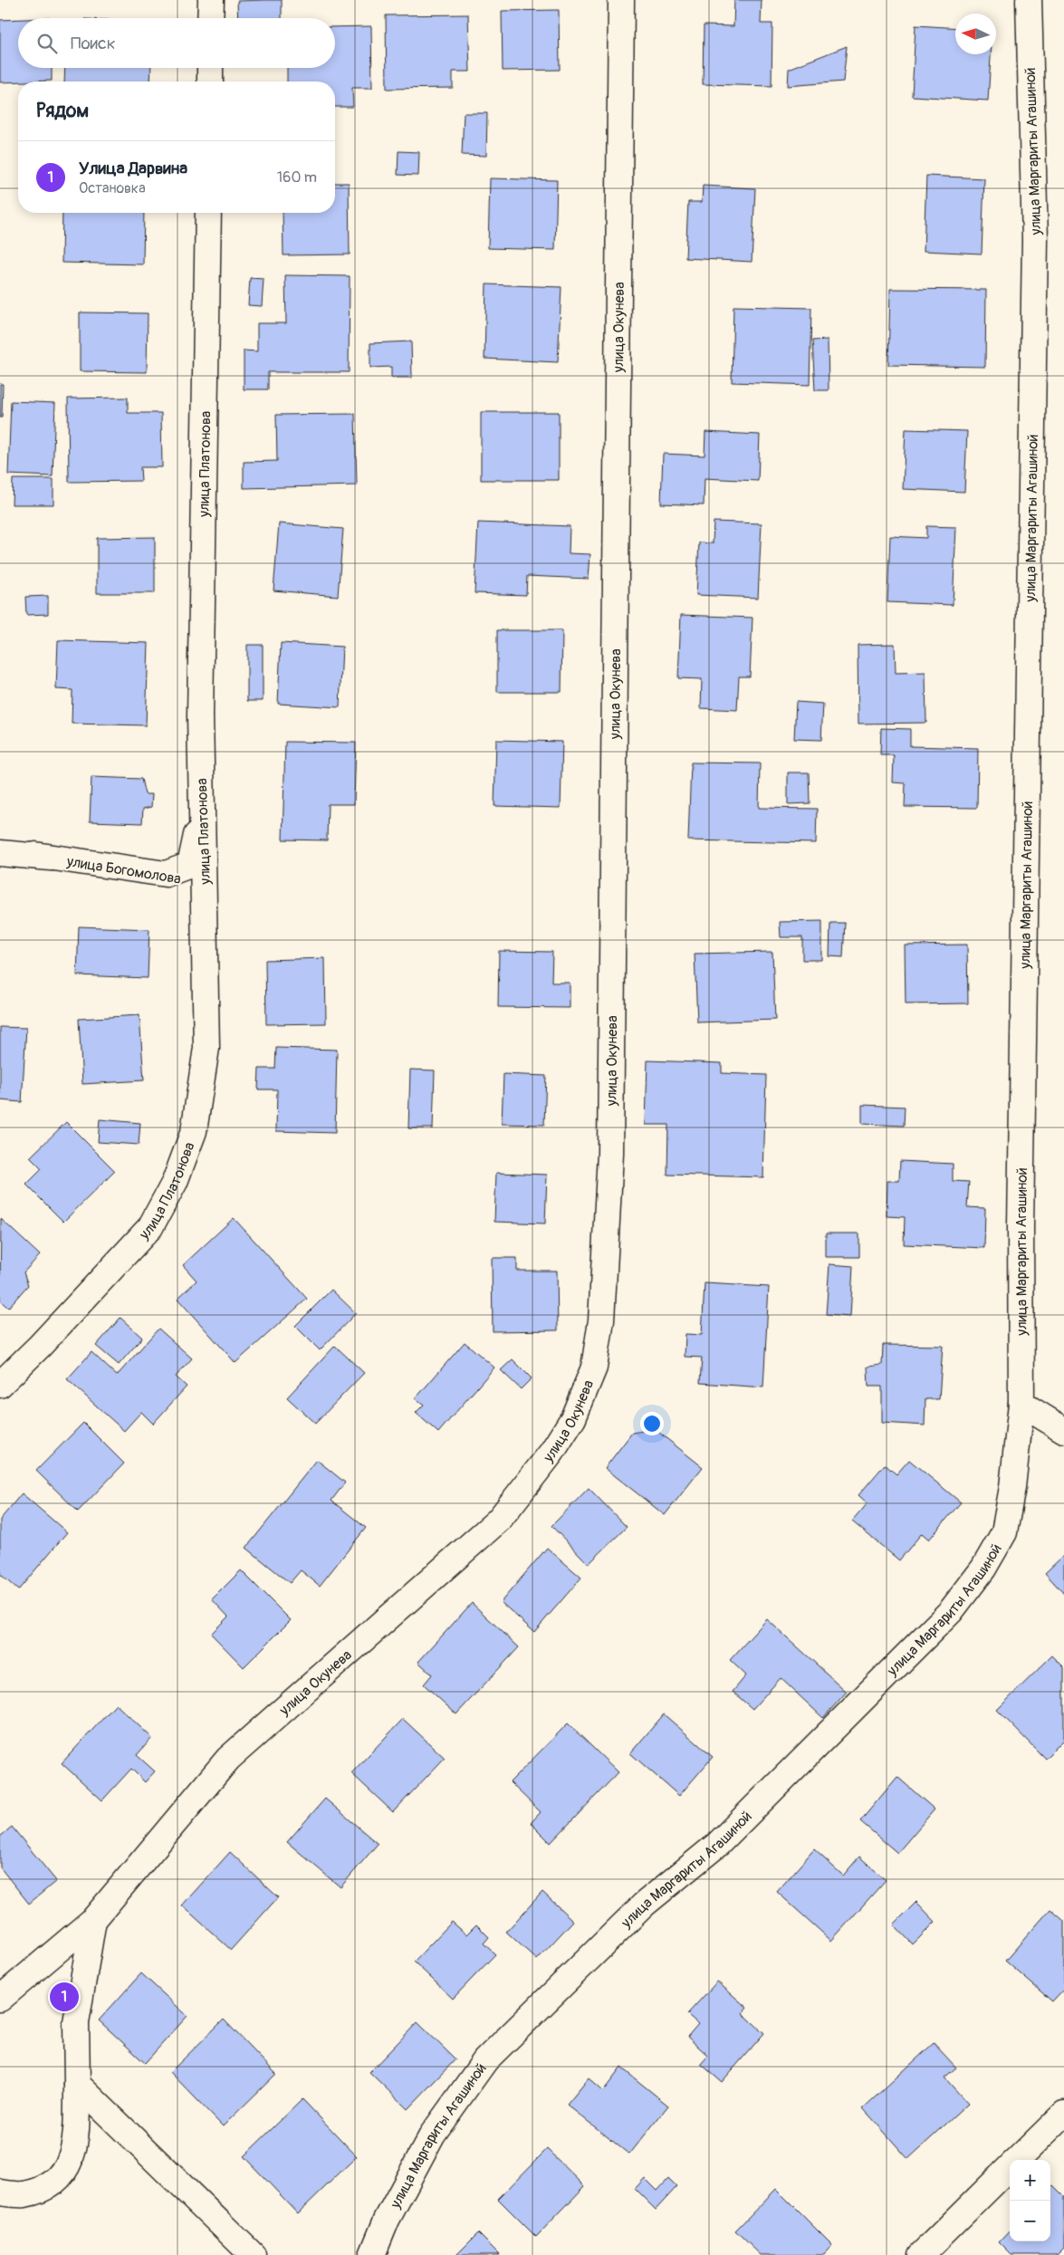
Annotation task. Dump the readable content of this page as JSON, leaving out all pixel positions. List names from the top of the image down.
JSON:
{
  "streets": {
    "street": [
      "улица Маргариты Агашиной",
      "улица Окунева",
      "улица Платонова",
      "улица Богомолова"
    ]
  },
  "crossings": [
    ["улица Платонова", "улица Богомолова"]
  ],
  "north": "left",
  "page": {
    "search": "Поиск",
    "heading": "Рядом",
    "list": [
      {
        "mark": "1",
        "name": "Улица Дарвина",
        "note": "Остановка",
        "value": "160 m"
      }
    ],
    "pins": "1",
    "map_buttons": ["+", "−"]
  }
}
